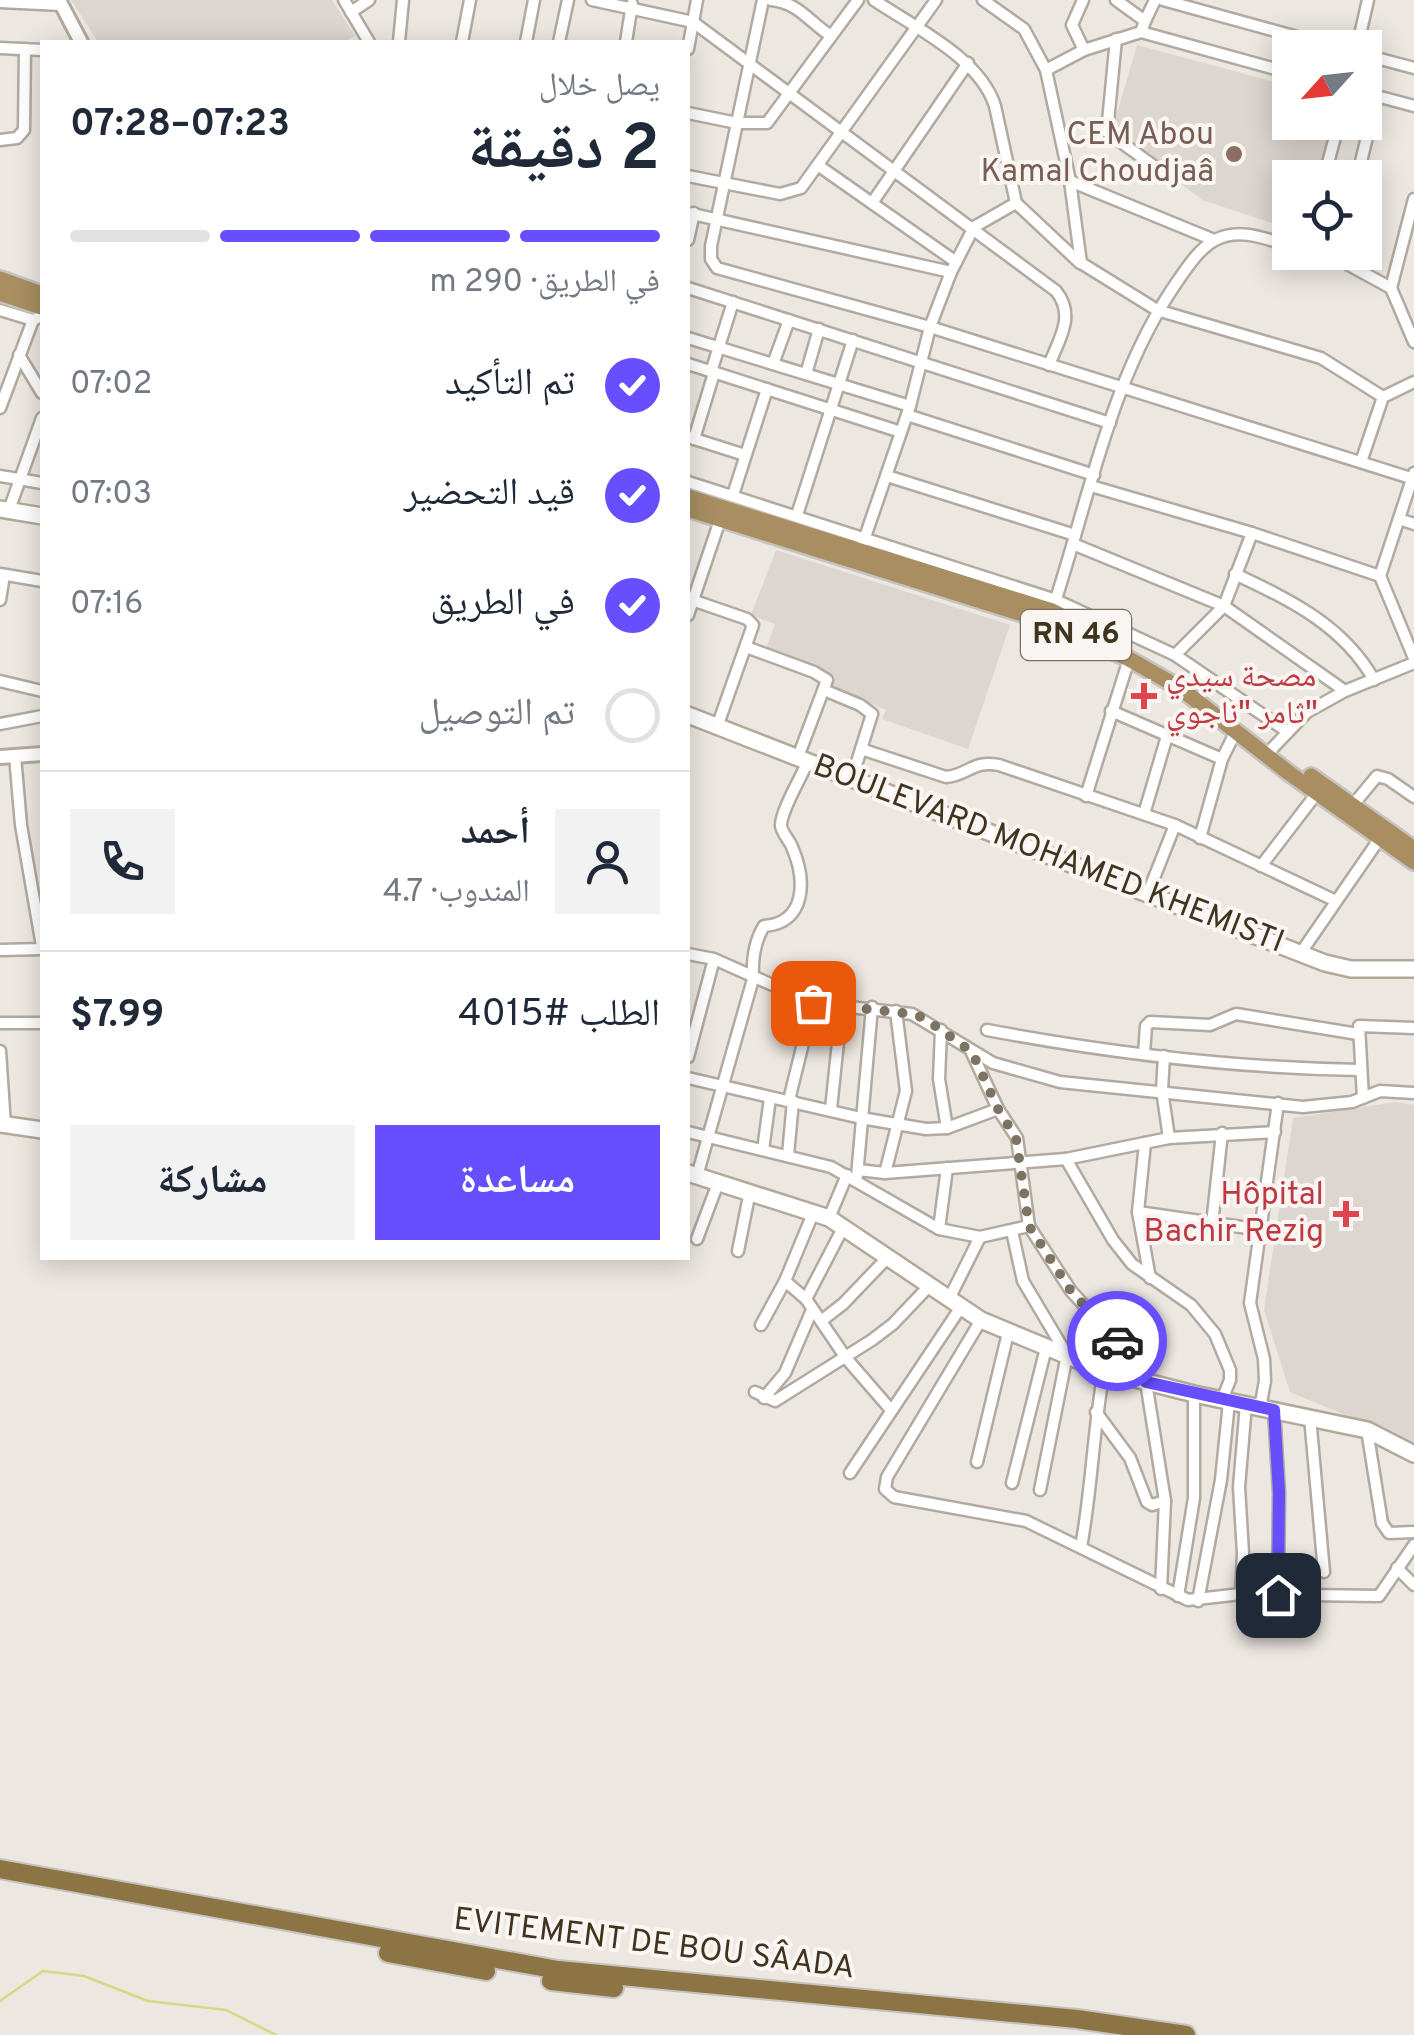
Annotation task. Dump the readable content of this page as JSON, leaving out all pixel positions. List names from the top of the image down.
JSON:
{
  "streets": {
    "highway": ["EVITEMENT DE BOU SÂADA"],
    "main road": ["RN 46", "BOULEVARD MOHAMED KHEMISTI"]
  },
  "places": {
    "other": ["CEM Abou Kamal Choudjaâ"],
    "health": ["مصحة سيدي ثامر \"ناجوي\"", "Hôpital Bachir Rezig"]
  },
  "north": "bottom left",
  "page": {
    "heading": ["2 دقيقة", "يصل خلال", "07:23–07:28"],
    "panel": [
      "أحمد",
      "المندوب · 4.7",
      "الطلب #4015",
      "$7.99"
    ],
    "bar": "في الطريق · 290 m",
    "list": [
      ["تم التأكيد", "07:02"],
      ["قيد التحضير", "07:03"],
      ["في الطريق", "07:16"],
      "تم التوصيل"
    ],
    "buttons": ["مساعدة", "مشاركة"]
  }
}
